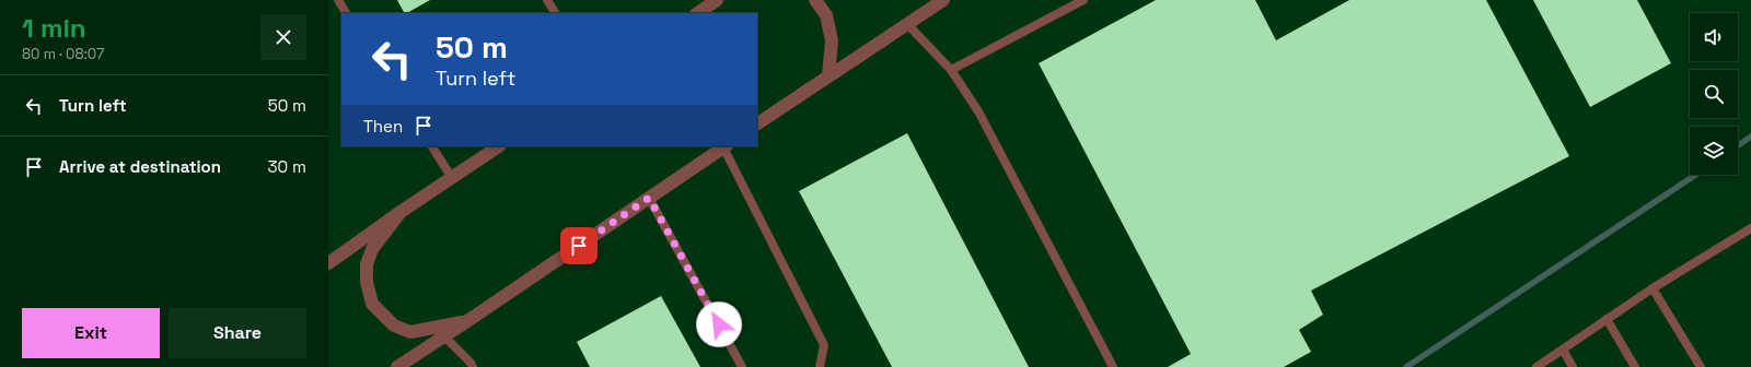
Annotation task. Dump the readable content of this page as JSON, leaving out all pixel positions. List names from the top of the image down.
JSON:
{
  "page": {
    "heading": ["1 min", "80 m · 08:07"],
    "turn": ["50 m", "Turn left"],
    "list": [
      {
        "name": "Turn left",
        "value": "50 m"
      },
      {
        "name": "Arrive at destination",
        "value": "30 m"
      }
    ],
    "then": "Then",
    "buttons": ["Exit", "Share"]
  }
}
